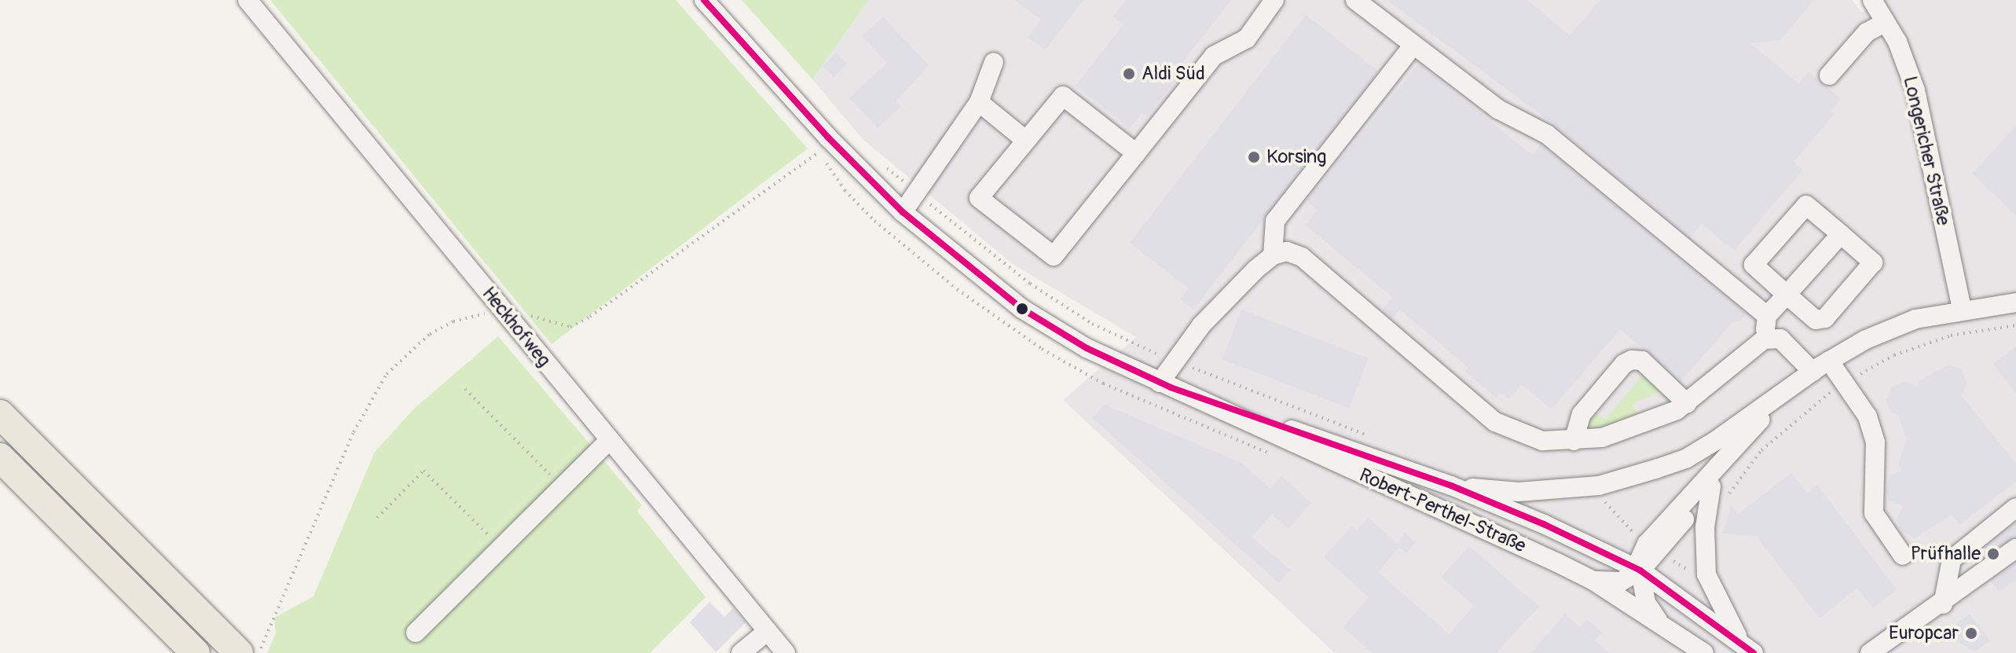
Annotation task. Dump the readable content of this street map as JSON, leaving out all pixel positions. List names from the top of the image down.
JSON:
{
  "streets": {
    "street": ["Longericher Straße", "Heckhofweg", "Robert-Perthel-Straße"]
  },
  "places": [
    "Aldi Süd",
    "Korsing",
    "Prüfhalle",
    "Europcar"
  ]
}
